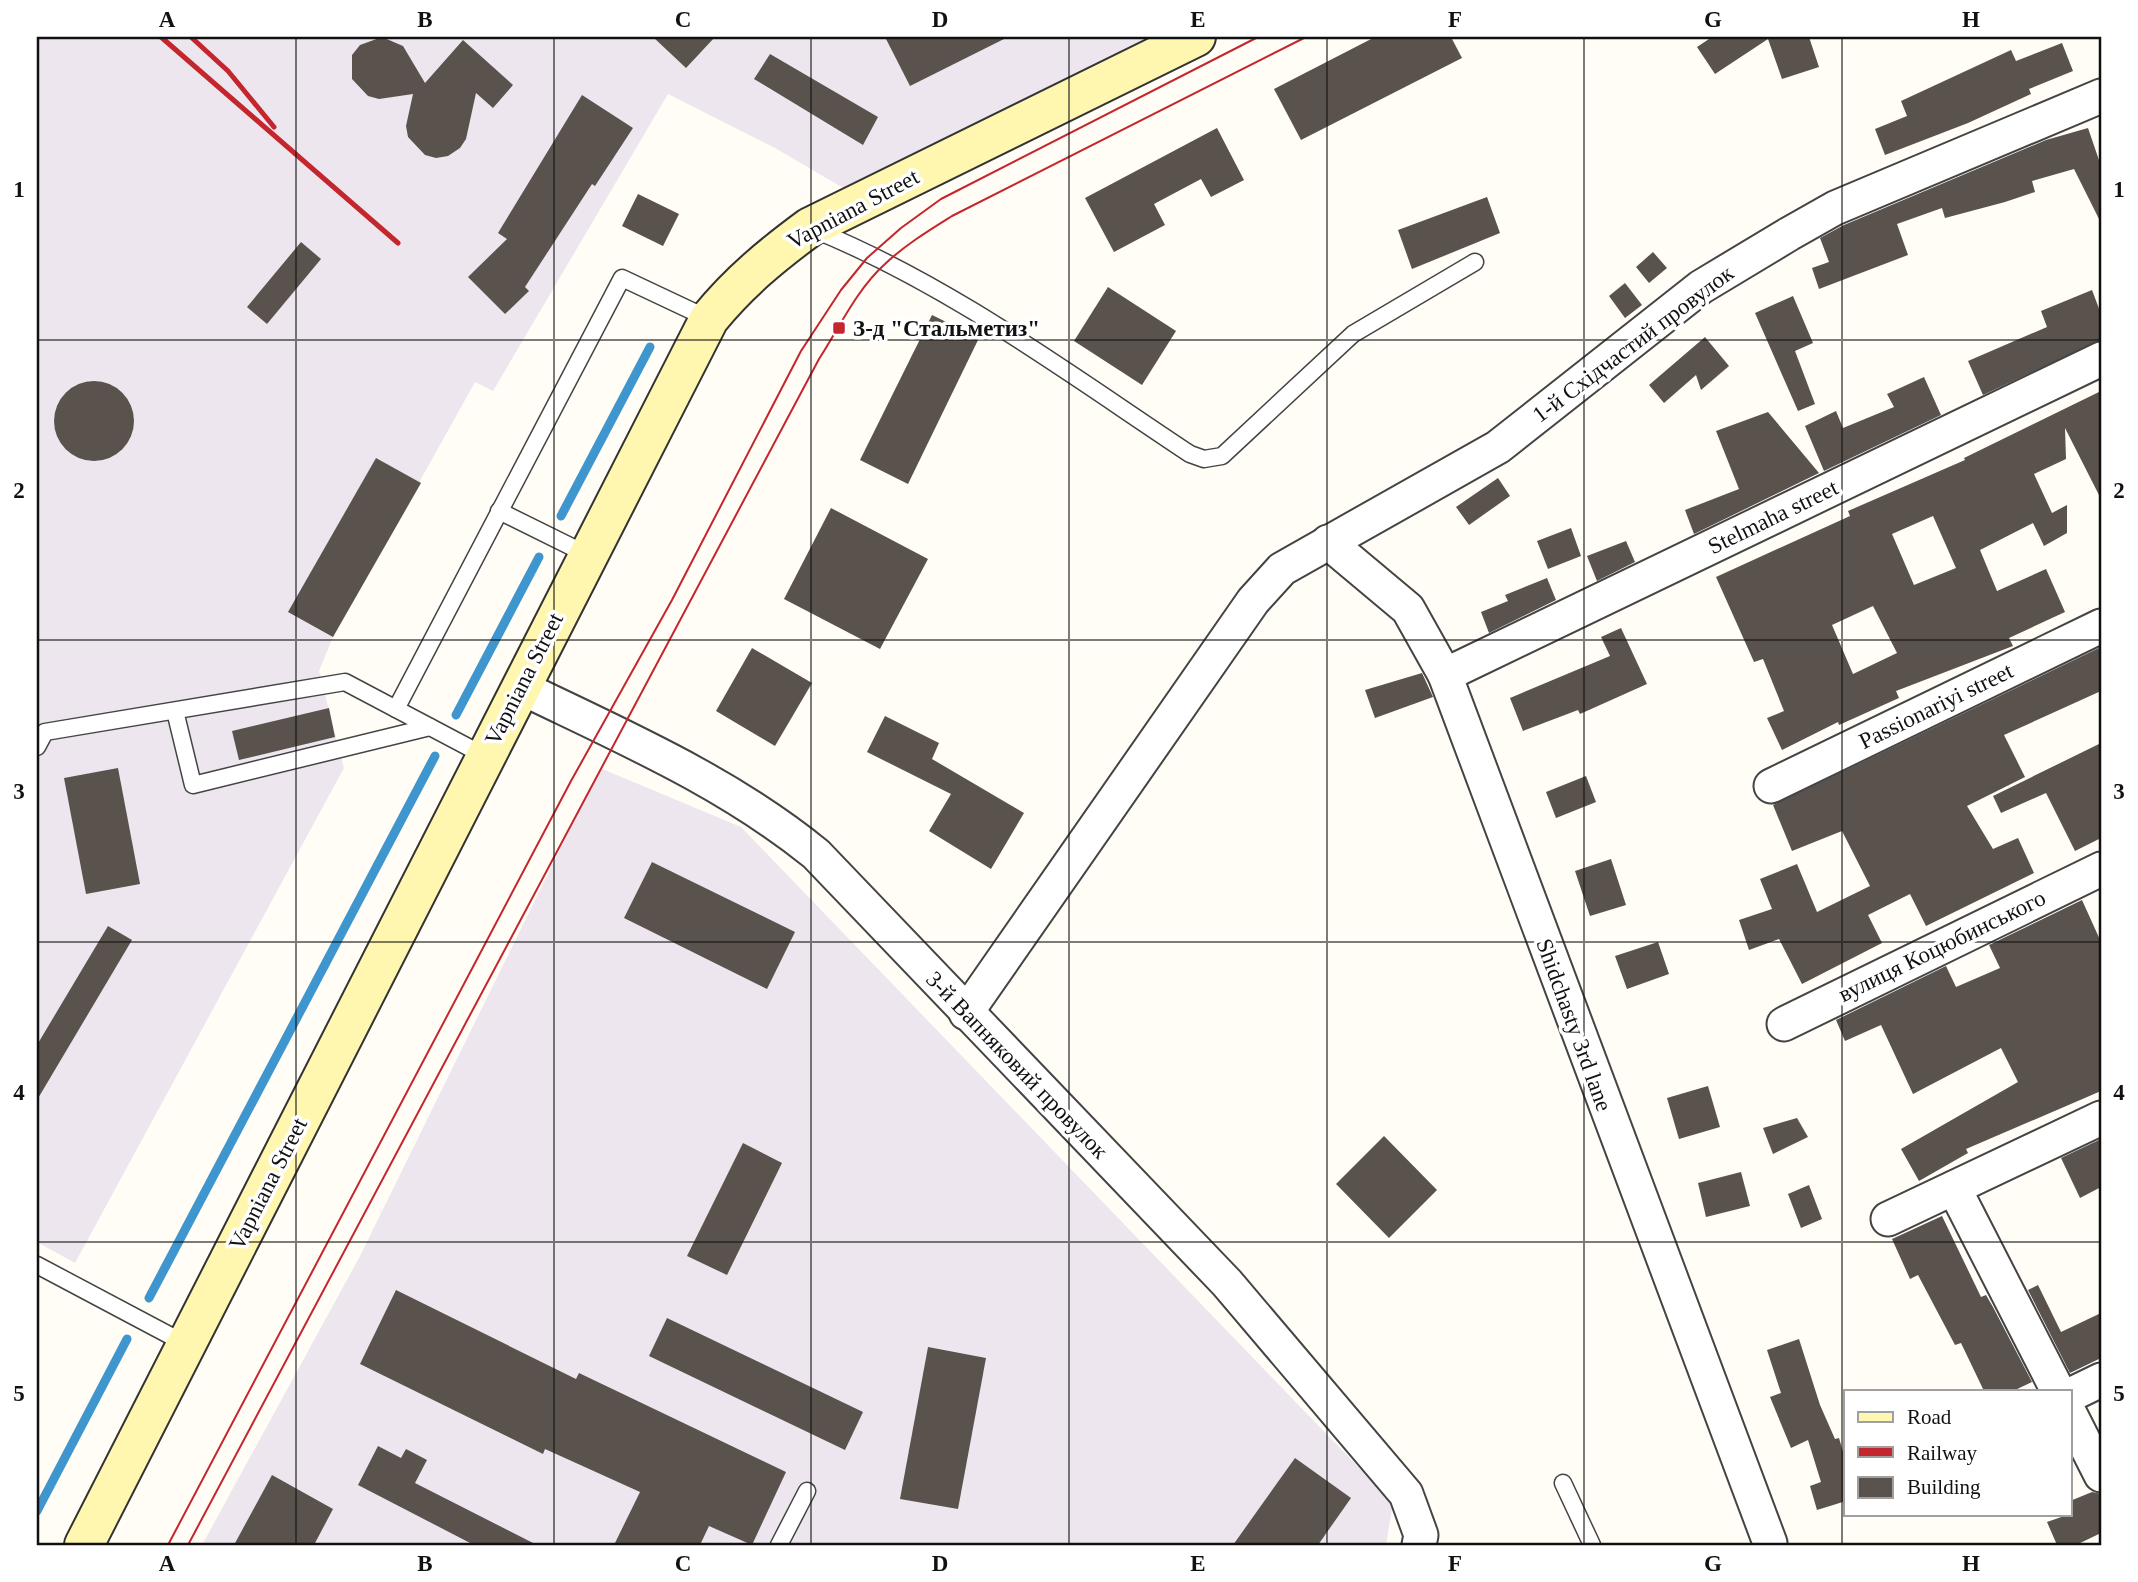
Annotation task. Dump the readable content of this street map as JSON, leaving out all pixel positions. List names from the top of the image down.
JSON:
{
  "streets": {
    "street": [
      "Vapniana Street",
      "1-й Східчастий провулок",
      "Stelmaha street",
      "Passionariyi street",
      "вулиця Коцюбинського",
      "Shidchasty 3rd lane",
      "3-й Вапняковий провулок"
    ]
  },
  "crossings": [
    ["Vapniana Street", "3-й Вапняковий провулок"],
    ["1-й Східчастий провулок", "Shidchasty 3rd lane"],
    ["1-й Східчастий провулок", "3-й Вапняковий провулок"],
    ["Stelmaha street", "Shidchasty 3rd lane"]
  ],
  "places": {
    "transit": ["З-д \"Стальметиз\""]
  },
  "legend": ["Road", "Railway", "Building"],
  "grid": {
    "columns": [
      "A",
      "B",
      "C",
      "D",
      "E",
      "F",
      "G",
      "H"
    ],
    "rows": [
      "1",
      "2",
      "3",
      "4",
      "5"
    ]
  }
}
